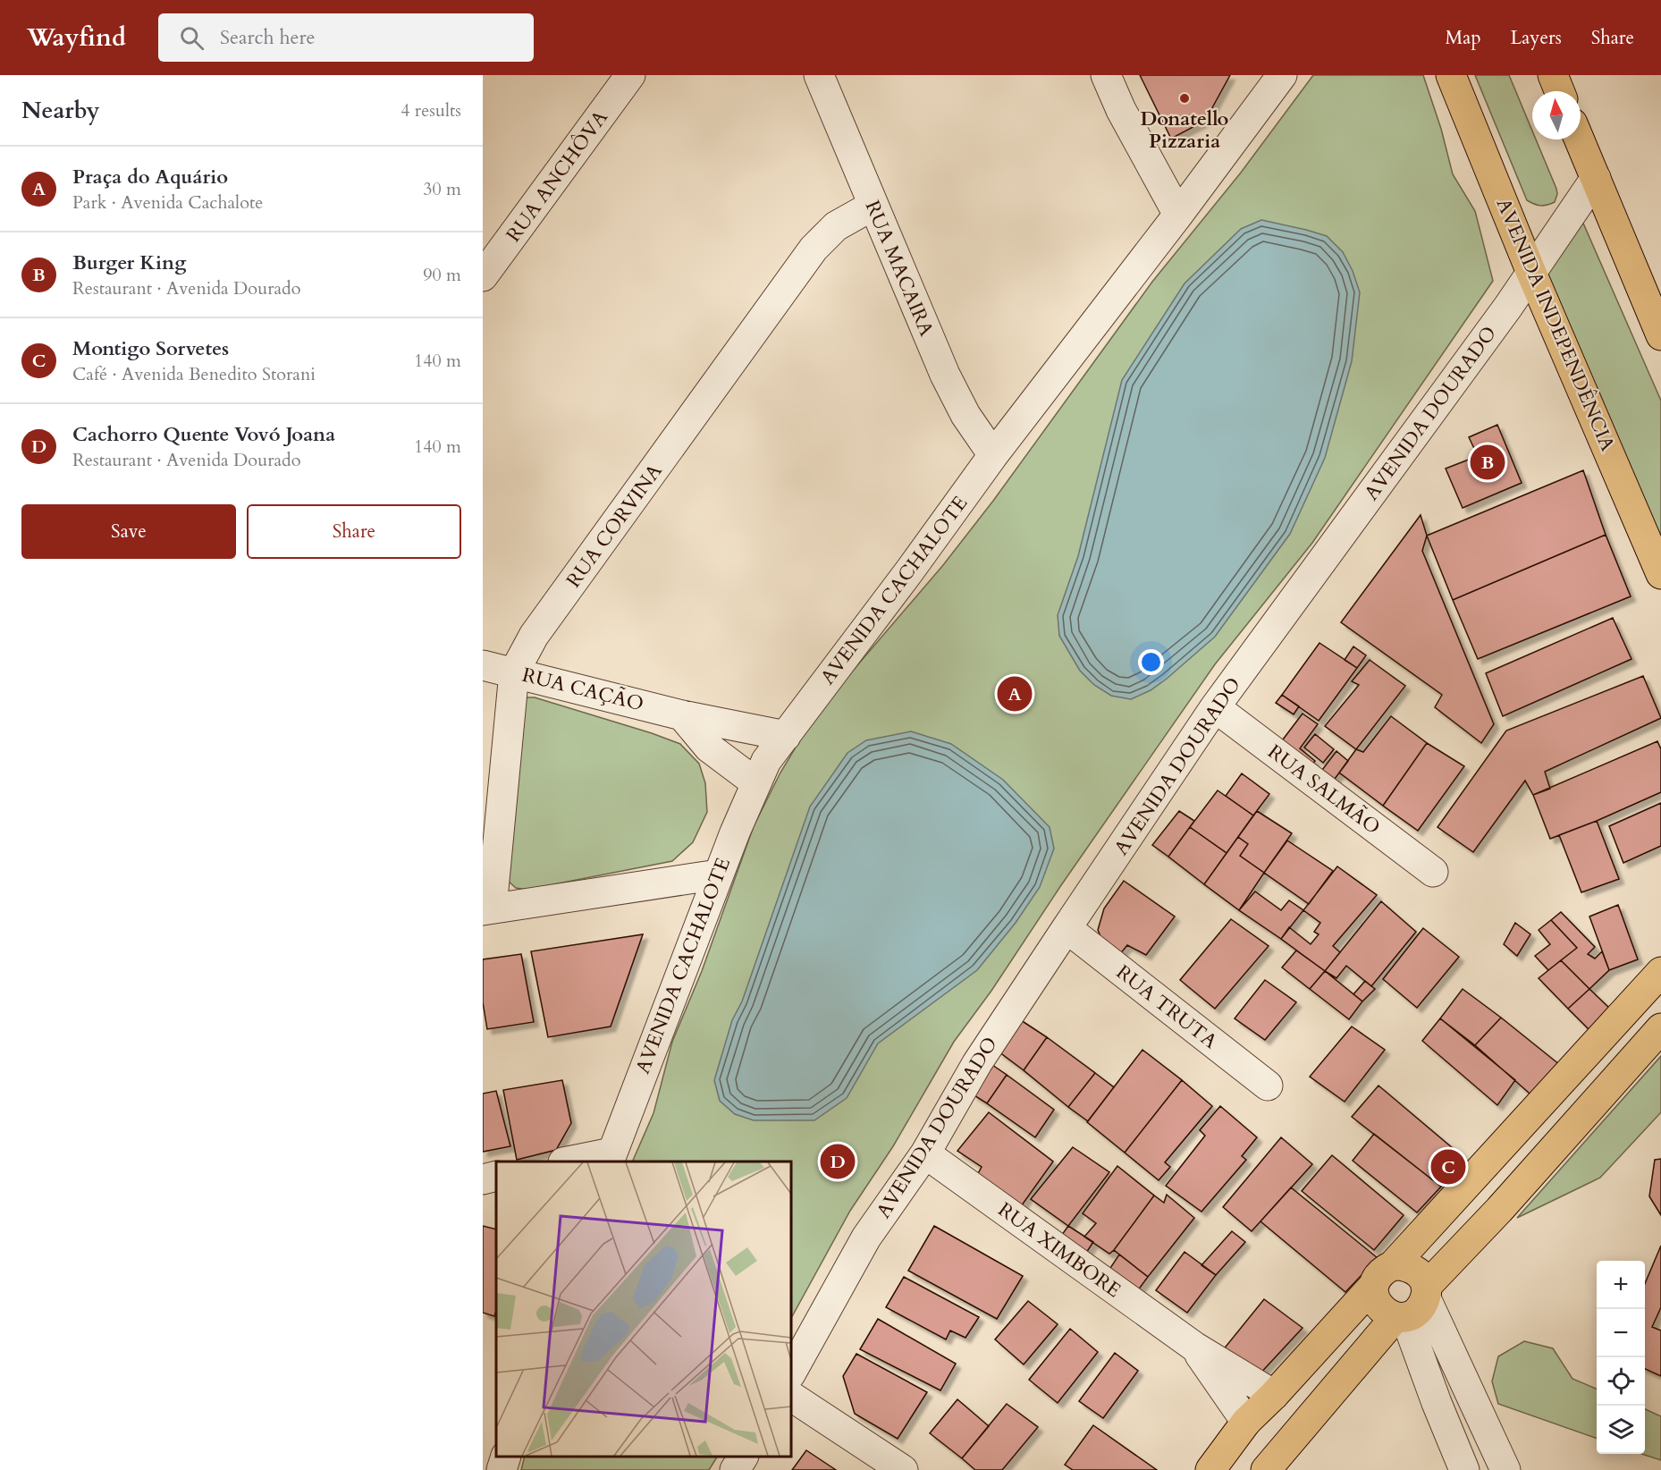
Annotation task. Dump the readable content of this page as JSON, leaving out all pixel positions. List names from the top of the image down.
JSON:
{
  "streets": {
    "main road": ["AVENIDA INDEPENDÊNCIA"],
    "street": [
      "RUA ANCHÔVA",
      "RUA MACAIRA",
      "AVENIDA DOURADO",
      "RUA CORVINA",
      "AVENIDA CACHALOTE",
      "RUA CAÇÃO",
      "RUA SALMÃO",
      "RUA TRUTA",
      "RUA XIMBORE"
    ]
  },
  "crossings": [
    ["RUA MACAIRA", "RUA CORVINA"],
    ["RUA MACAIRA", "AVENIDA CACHALOTE"],
    ["AVENIDA INDEPENDÊNCIA", "AVENIDA DOURADO"],
    ["AVENIDA DOURADO", "RUA SALMÃO"],
    ["AVENIDA DOURADO", "RUA TRUTA"],
    ["AVENIDA DOURADO", "RUA XIMBORE"],
    ["RUA CORVINA", "RUA CAÇÃO"],
    ["AVENIDA CACHALOTE", "RUA CAÇÃO"]
  ],
  "places": ["Donatello Pizzaria"],
  "north": "top",
  "page": {
    "header": "Wayfind",
    "search": "Search here",
    "nav": ["Map", "Layers", "Share"],
    "heading": ["Nearby", "4 results"],
    "list": [
      {
        "mark": "A",
        "name": "Praça do Aquário",
        "note": "Park · Avenida Cachalote",
        "value": "30 m"
      },
      {
        "mark": "B",
        "name": "Burger King",
        "note": "Restaurant · Avenida Dourado",
        "value": "90 m"
      },
      {
        "mark": "C",
        "name": "Montigo Sorvetes",
        "note": "Café · Avenida Benedito Storani",
        "value": "140 m"
      },
      {
        "mark": "D",
        "name": "Cachorro Quente Vovó Joana",
        "note": "Restaurant · Avenida Dourado",
        "value": "140 m"
      }
    ],
    "pins": [
      "B",
      "A",
      "D",
      "C"
    ],
    "buttons": ["Save", "Share"],
    "map_buttons": ["+", "−"]
  }
}
